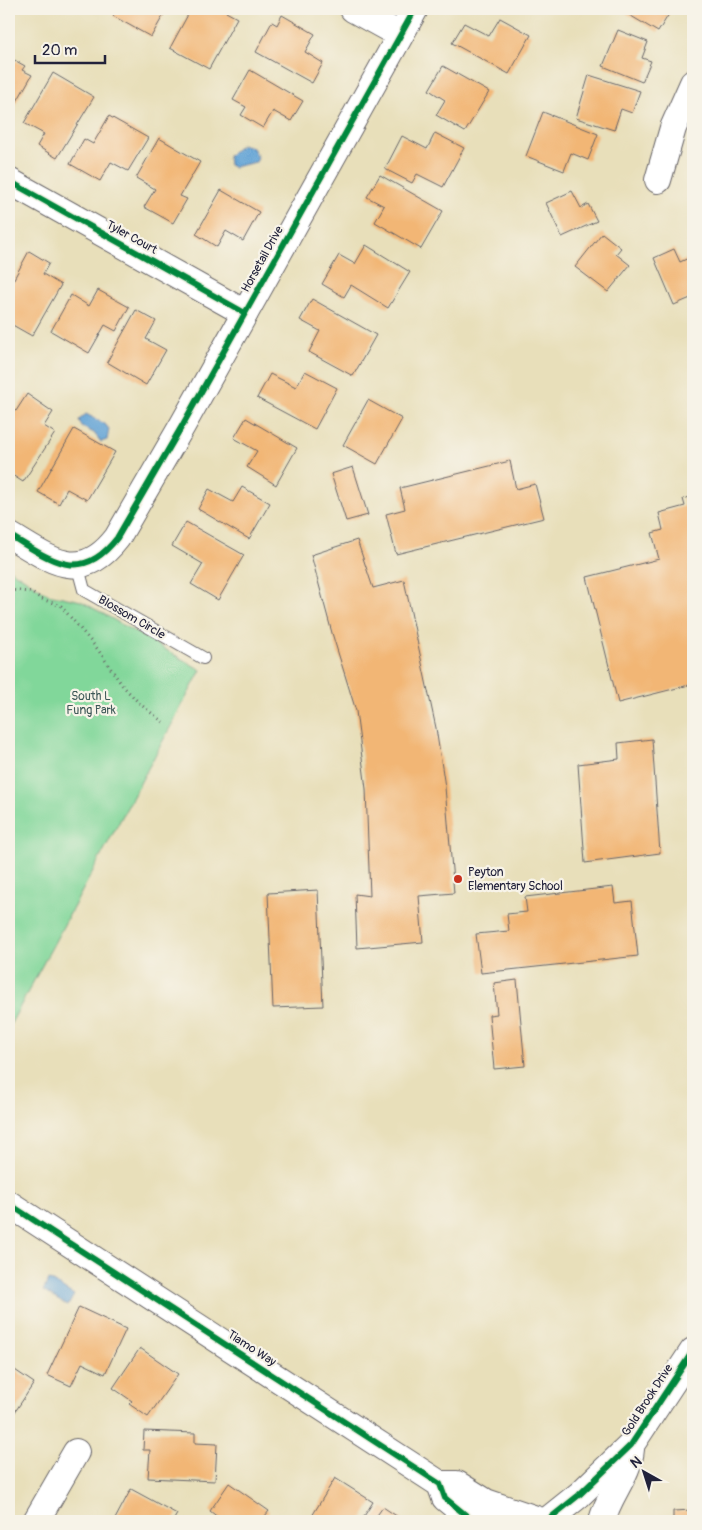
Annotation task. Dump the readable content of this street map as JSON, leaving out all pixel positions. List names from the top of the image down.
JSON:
{
  "streets": {
    "street": [
      "Tyler Court",
      "Horsetail Drive",
      "Tiamo Way",
      "Gold Brook Drive"
    ],
    "lane": ["Blossom Circle"]
  },
  "crossings": [
    ["Tyler Court", "Horsetail Drive"],
    ["Horsetail Drive", "Blossom Circle"],
    ["Tiamo Way", "Gold Brook Drive"]
  ],
  "parks": ["South L Fung Park"],
  "places": ["Peyton Elementary School"],
  "scale_bar": "20 m",
  "north": "top left"
}
